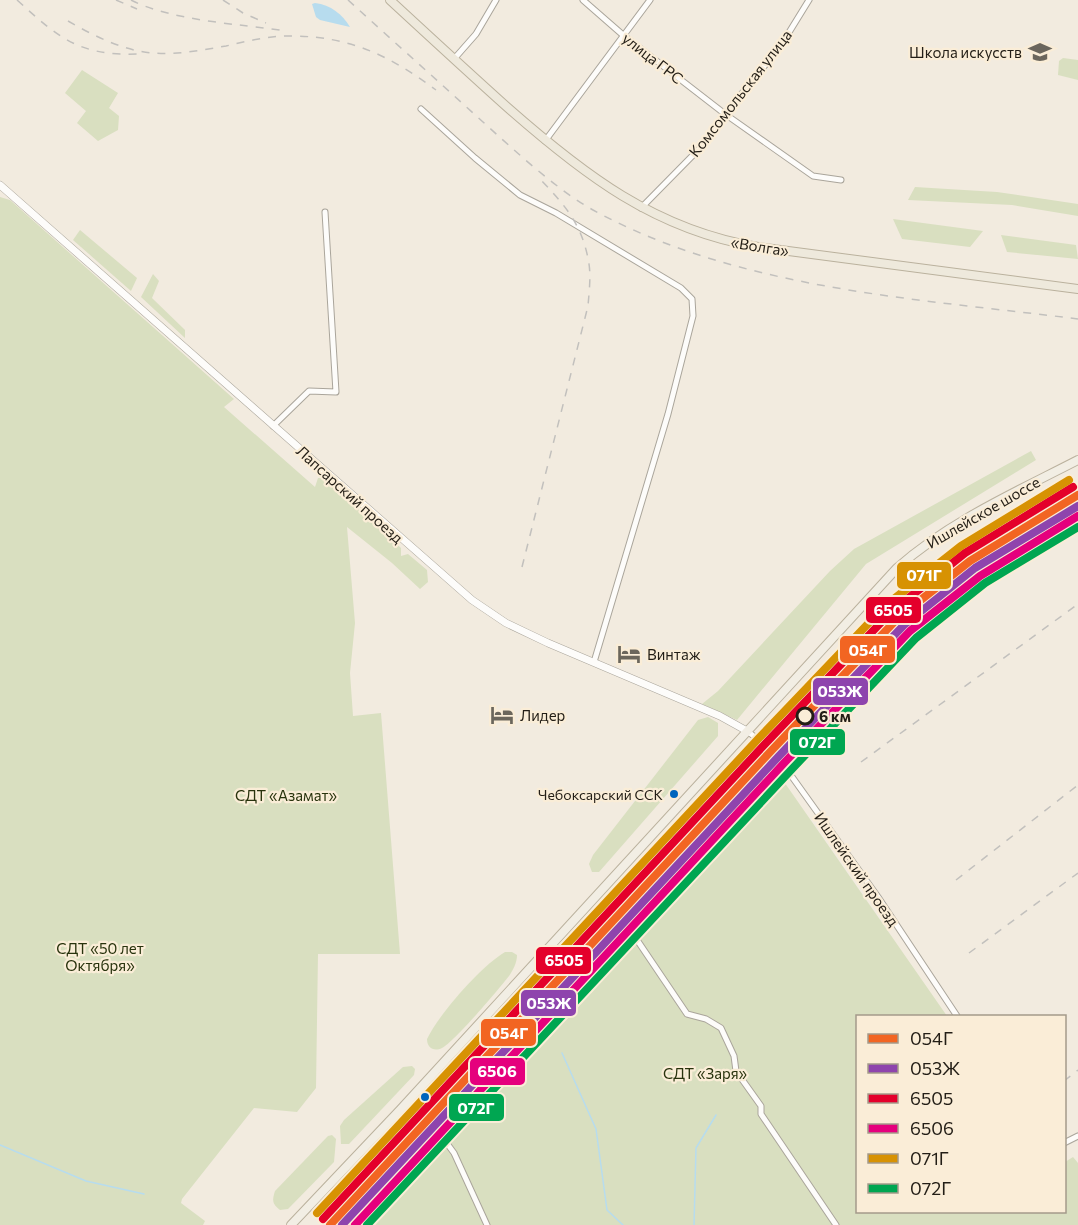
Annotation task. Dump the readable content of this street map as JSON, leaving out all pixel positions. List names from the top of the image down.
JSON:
{
  "streets": {
    "highway": ["«Волга»"],
    "main road": ["Ишлейское шоссе"],
    "street": [
      "улица ГРС",
      "Комсомольская улица",
      "Лапсарский проезд",
      "Ишлейский проезд"
    ]
  },
  "crossings": [
    ["улица ГРС", "Комсомольская улица"],
    ["Комсомольская улица", "«Волга»"],
    ["Лапсарский проезд", "Ишлейское шоссе"],
    ["Лапсарский проезд", "Ишлейский проезд"],
    ["Ишлейское шоссе", "Ишлейский проезд"]
  ],
  "parks": ["СДТ «Азамат»", "СДТ «50 лет Октября»", "СДТ «Заря»"],
  "places": {
    "school or university": ["Школа искусств"],
    "hotel": ["Винтаж", "Лидер"],
    "other": ["6 км", "Чебоксарский ССК"]
  },
  "lines": [
    "transit line 071Г",
    "transit line 6505",
    "transit line 054Г",
    "transit line 053Ж",
    "transit line 6506",
    "transit line 072Г"
  ],
  "legend": [
    "054Г",
    "053Ж",
    "6505",
    "6506",
    "071Г",
    "072Г"
  ]
}
